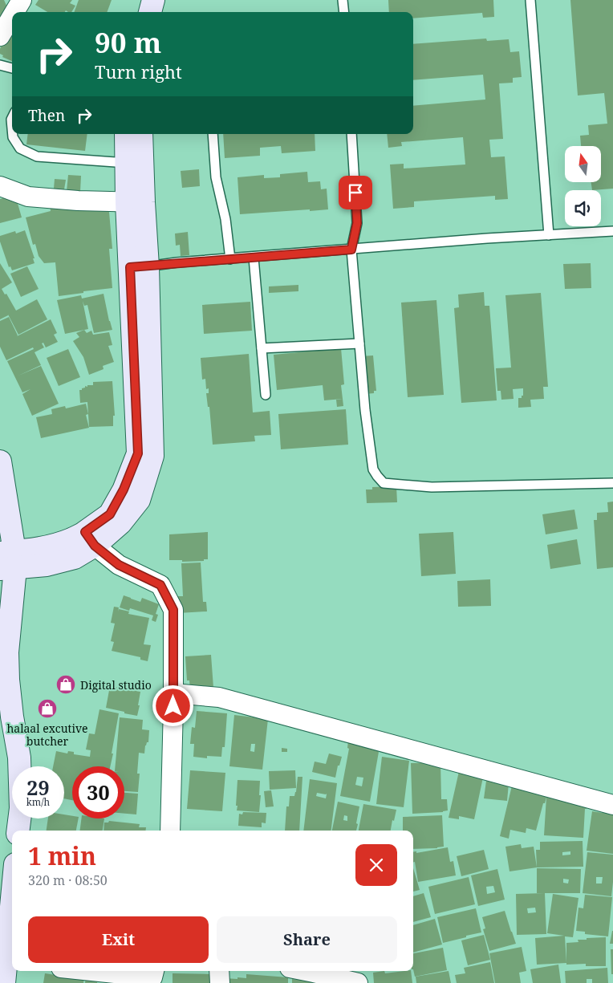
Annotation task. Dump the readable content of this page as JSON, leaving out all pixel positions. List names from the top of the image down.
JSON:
{
  "places": {
    "shop": ["Digital studio", "halaal excutive butcher"]
  },
  "north": "top",
  "page": {
    "turn": ["90 m", "Turn right"],
    "then": "Then",
    "speed": "29 km/h",
    "limit": "30",
    "heading": ["1 min", "320 m · 08:50"],
    "buttons": ["Exit", "Share"]
  }
}
